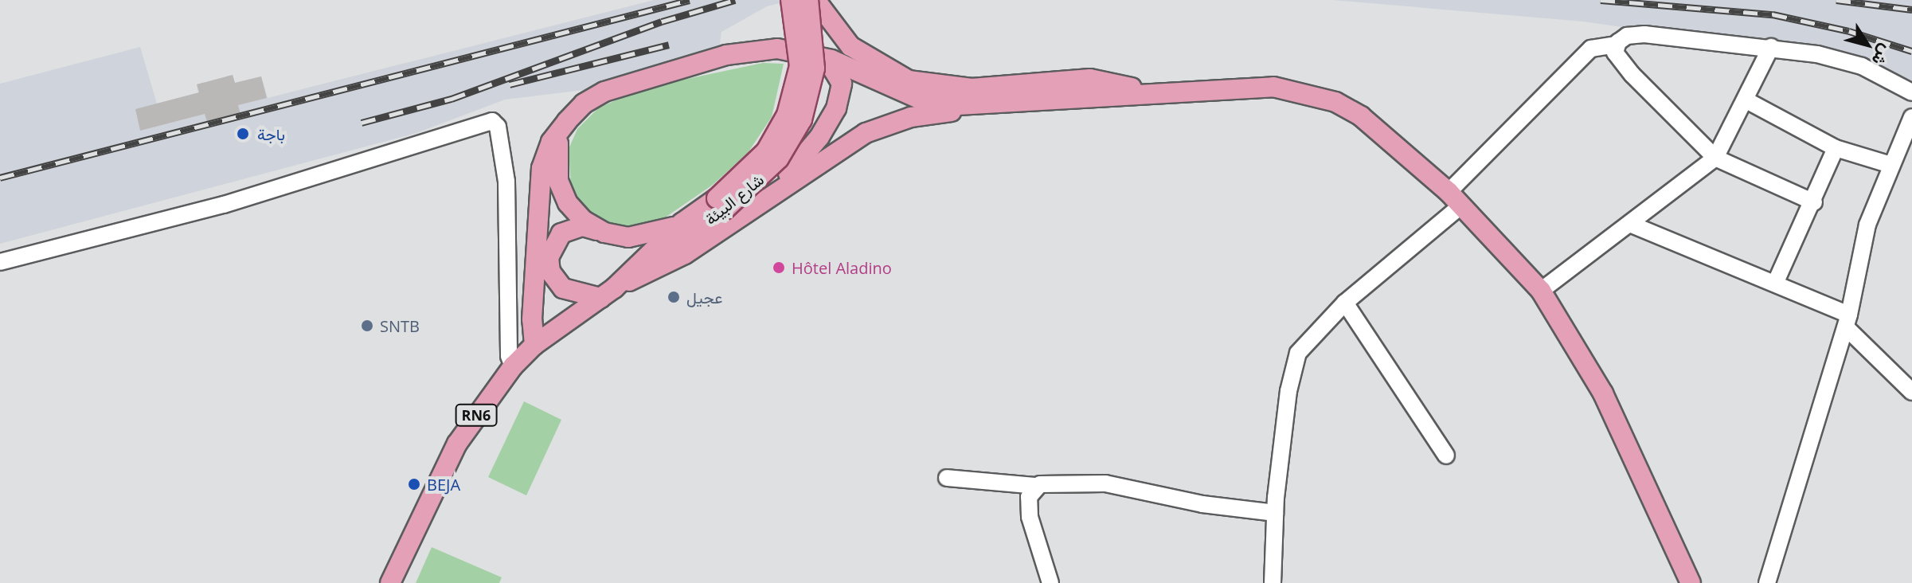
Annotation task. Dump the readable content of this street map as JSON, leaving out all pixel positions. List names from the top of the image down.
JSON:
{
  "streets": {
    "main road": ["شارع البيئة", "RN6"]
  },
  "places": [
    "باجة",
    "Hôtel Aladino",
    "عجيل",
    "SNTB",
    "BEJA"
  ],
  "north": "bottom right"
}
